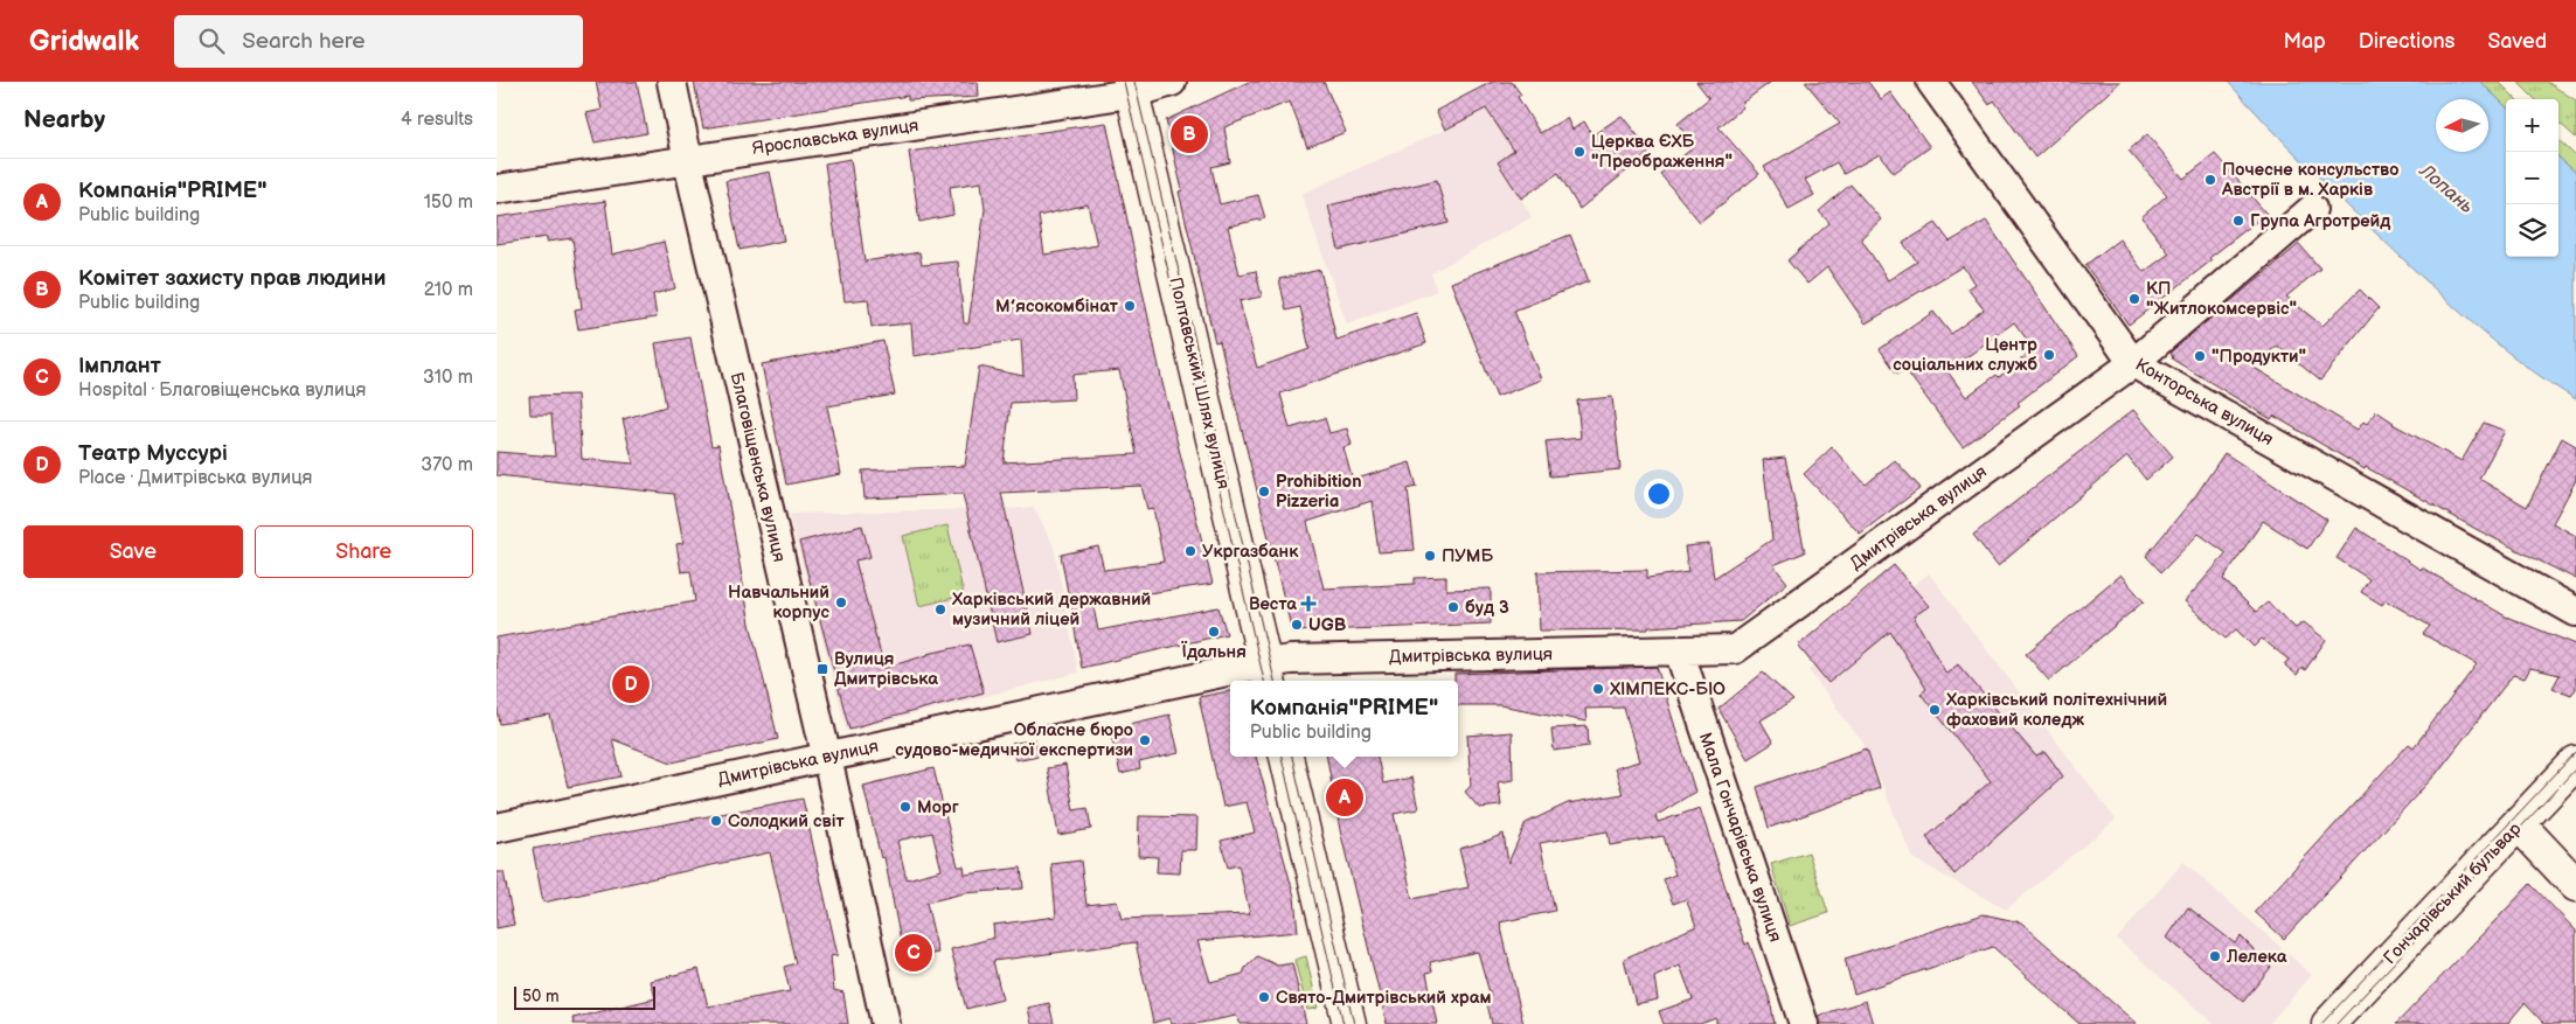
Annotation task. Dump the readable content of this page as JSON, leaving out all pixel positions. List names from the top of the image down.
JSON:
{
  "streets": {
    "main road": ["Полтавський Шлях вулиця", "Гончарівський бульвар"],
    "street": [
      "Ярославська вулиця",
      "Конторська вулиця",
      "Благовіщенська вулиця",
      "Дмитрівська вулиця",
      "Мала Гончарівська вулиця"
    ]
  },
  "crossings": [
    ["Ярославська вулиця", "Полтавський Шлях вулиця"],
    ["Ярославська вулиця", "Благовіщенська вулиця"],
    ["Полтавський Шлях вулиця", "Дмитрівська вулиця"],
    ["Конторська вулиця", "Дмитрівська вулиця"],
    ["Благовіщенська вулиця", "Дмитрівська вулиця"],
    ["Дмитрівська вулиця", "Мала Гончарівська вулиця"]
  ],
  "water": ["Лопань"],
  "places": {
    "other": [
      "Церква ЄХБ \"Преображення\"",
      "Почесне консульство Австрії в м. Харків",
      "Група Агротрейд",
      "КП \"Житлокомсервіс\"",
      "М’ясокомбінат",
      "Центр соціальних служб",
      "\"Продукти\"",
      "Prohibition Pizzeria",
      "Укргазбанк",
      "ПУМБ",
      "Навчальний корпус",
      "буд 3",
      "Харківський державний музичний ліцей",
      "UGB",
      "Їдальня",
      "ХІМПЕКС-БІО",
      "Харківський політехнічний фаховий коледж",
      "Обласне бюро судово-медичної експертизи",
      "Морг",
      "Солодкий світ",
      "Лелека",
      "Свято-Дмитрівський храм"
    ],
    "health": ["Веста"],
    "transit": ["Вулиця Дмитрівська"]
  },
  "scale_bar": "50 m",
  "north": "left",
  "page": {
    "header": "Gridwalk",
    "search": "Search here",
    "nav": ["Map", "Directions", "Saved"],
    "heading": ["Nearby", "4 results"],
    "map_buttons": ["+", "−"],
    "pins": [
      "B",
      "D",
      "A",
      "C"
    ],
    "list": [
      {
        "mark": "A",
        "name": "Компанія\"PRIME\"",
        "note": "Public building",
        "value": "150 m"
      },
      {
        "mark": "B",
        "name": "Комітет захисту прав людини",
        "note": "Public building",
        "value": "210 m"
      },
      {
        "mark": "C",
        "name": "Імплант",
        "note": "Hospital · Благовіщенська вулиця",
        "value": "310 m"
      },
      {
        "mark": "D",
        "name": "Театр Муссурі",
        "note": "Place · Дмитрівська вулиця",
        "value": "370 m"
      }
    ],
    "buttons": ["Save", "Share"],
    "popup": ["Компанія\"PRIME\"", "Public building"],
    "scale": "50 m"
  }
}
